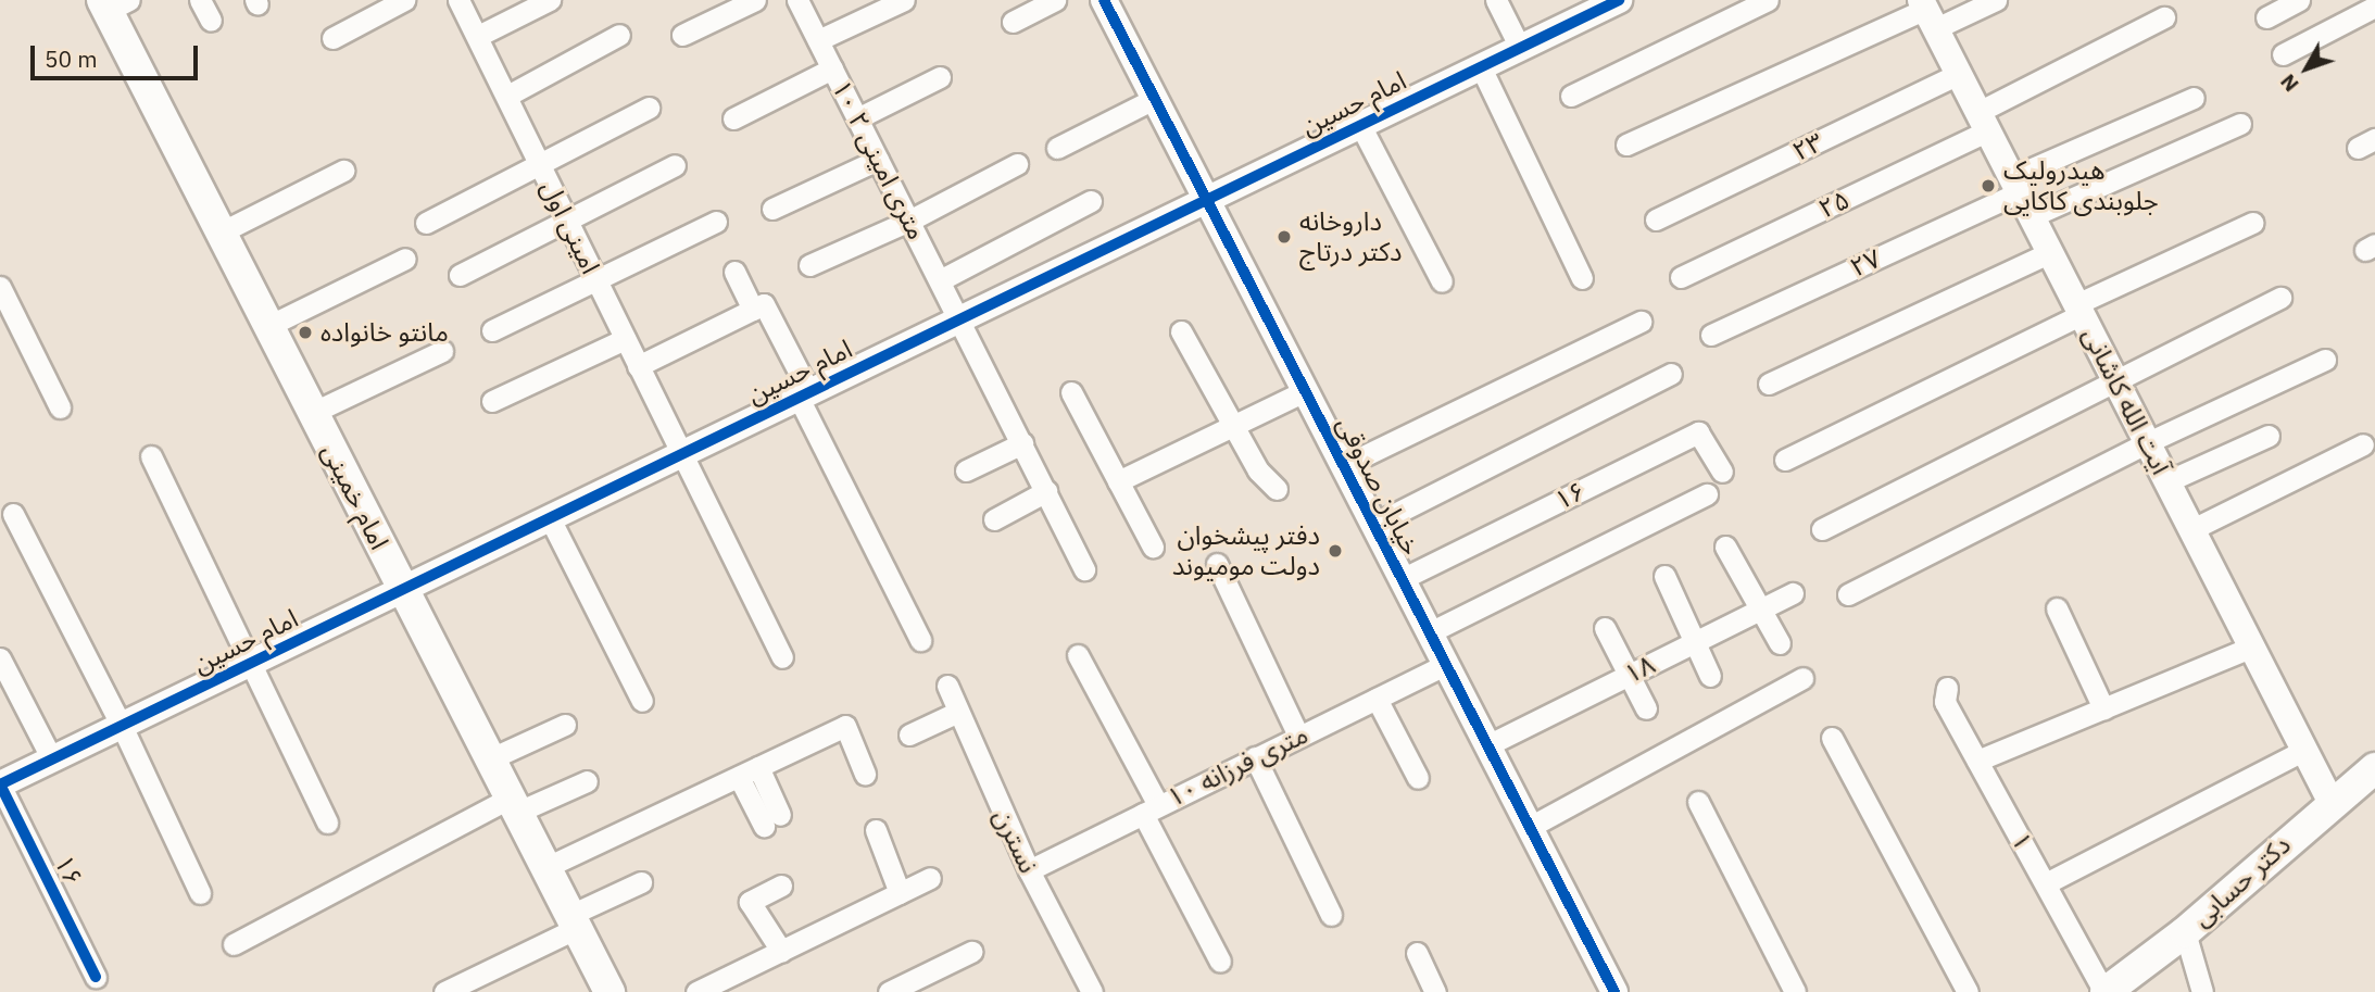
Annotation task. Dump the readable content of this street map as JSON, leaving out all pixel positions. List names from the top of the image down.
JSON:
{
  "streets": {
    "main road": ["امام خمینی", "دکتر حسابی"],
    "street": [
      "امام حسین",
      "۲۳",
      "۱۰ متری امینی ۲",
      "۲۵",
      "امینی اول",
      "۲۷",
      "آیت الله کاشانی",
      "خیابان صدوقی",
      "۱۶",
      "۱۸",
      "۱۰ متری فرزانه",
      "نسترن",
      "۱"
    ]
  },
  "crossings": [
    ["امام حسین", "۱۰ متری امینی ۲"],
    ["امام حسین", "امینی اول"],
    ["امام حسین", "خیابان صدوقی"],
    ["امام حسین", "۱۶"],
    ["امام حسین", "امام خمینی"],
    ["۲۳", "آیت الله کاشانی"],
    ["۲۵", "آیت الله کاشانی"],
    ["۲۷", "آیت الله کاشانی"],
    ["آیت الله کاشانی", "دکتر حسابی"],
    ["خیابان صدوقی", "۱۶"],
    ["خیابان صدوقی", "۱۸"],
    ["خیابان صدوقی", "۱۰ متری فرزانه"],
    ["۱۰ متری فرزانه", "نسترن"],
    ["۱", "دکتر حسابی"]
  ],
  "places": [
    "هیدرولیک جلوبندی کاکایی",
    "داروخانه دکتر درتاج",
    "مانتو خانواده",
    "دفتر پیشخوان دولت مومیوند"
  ],
  "scale_bar": "50 m",
  "north": "bottom left"
}
